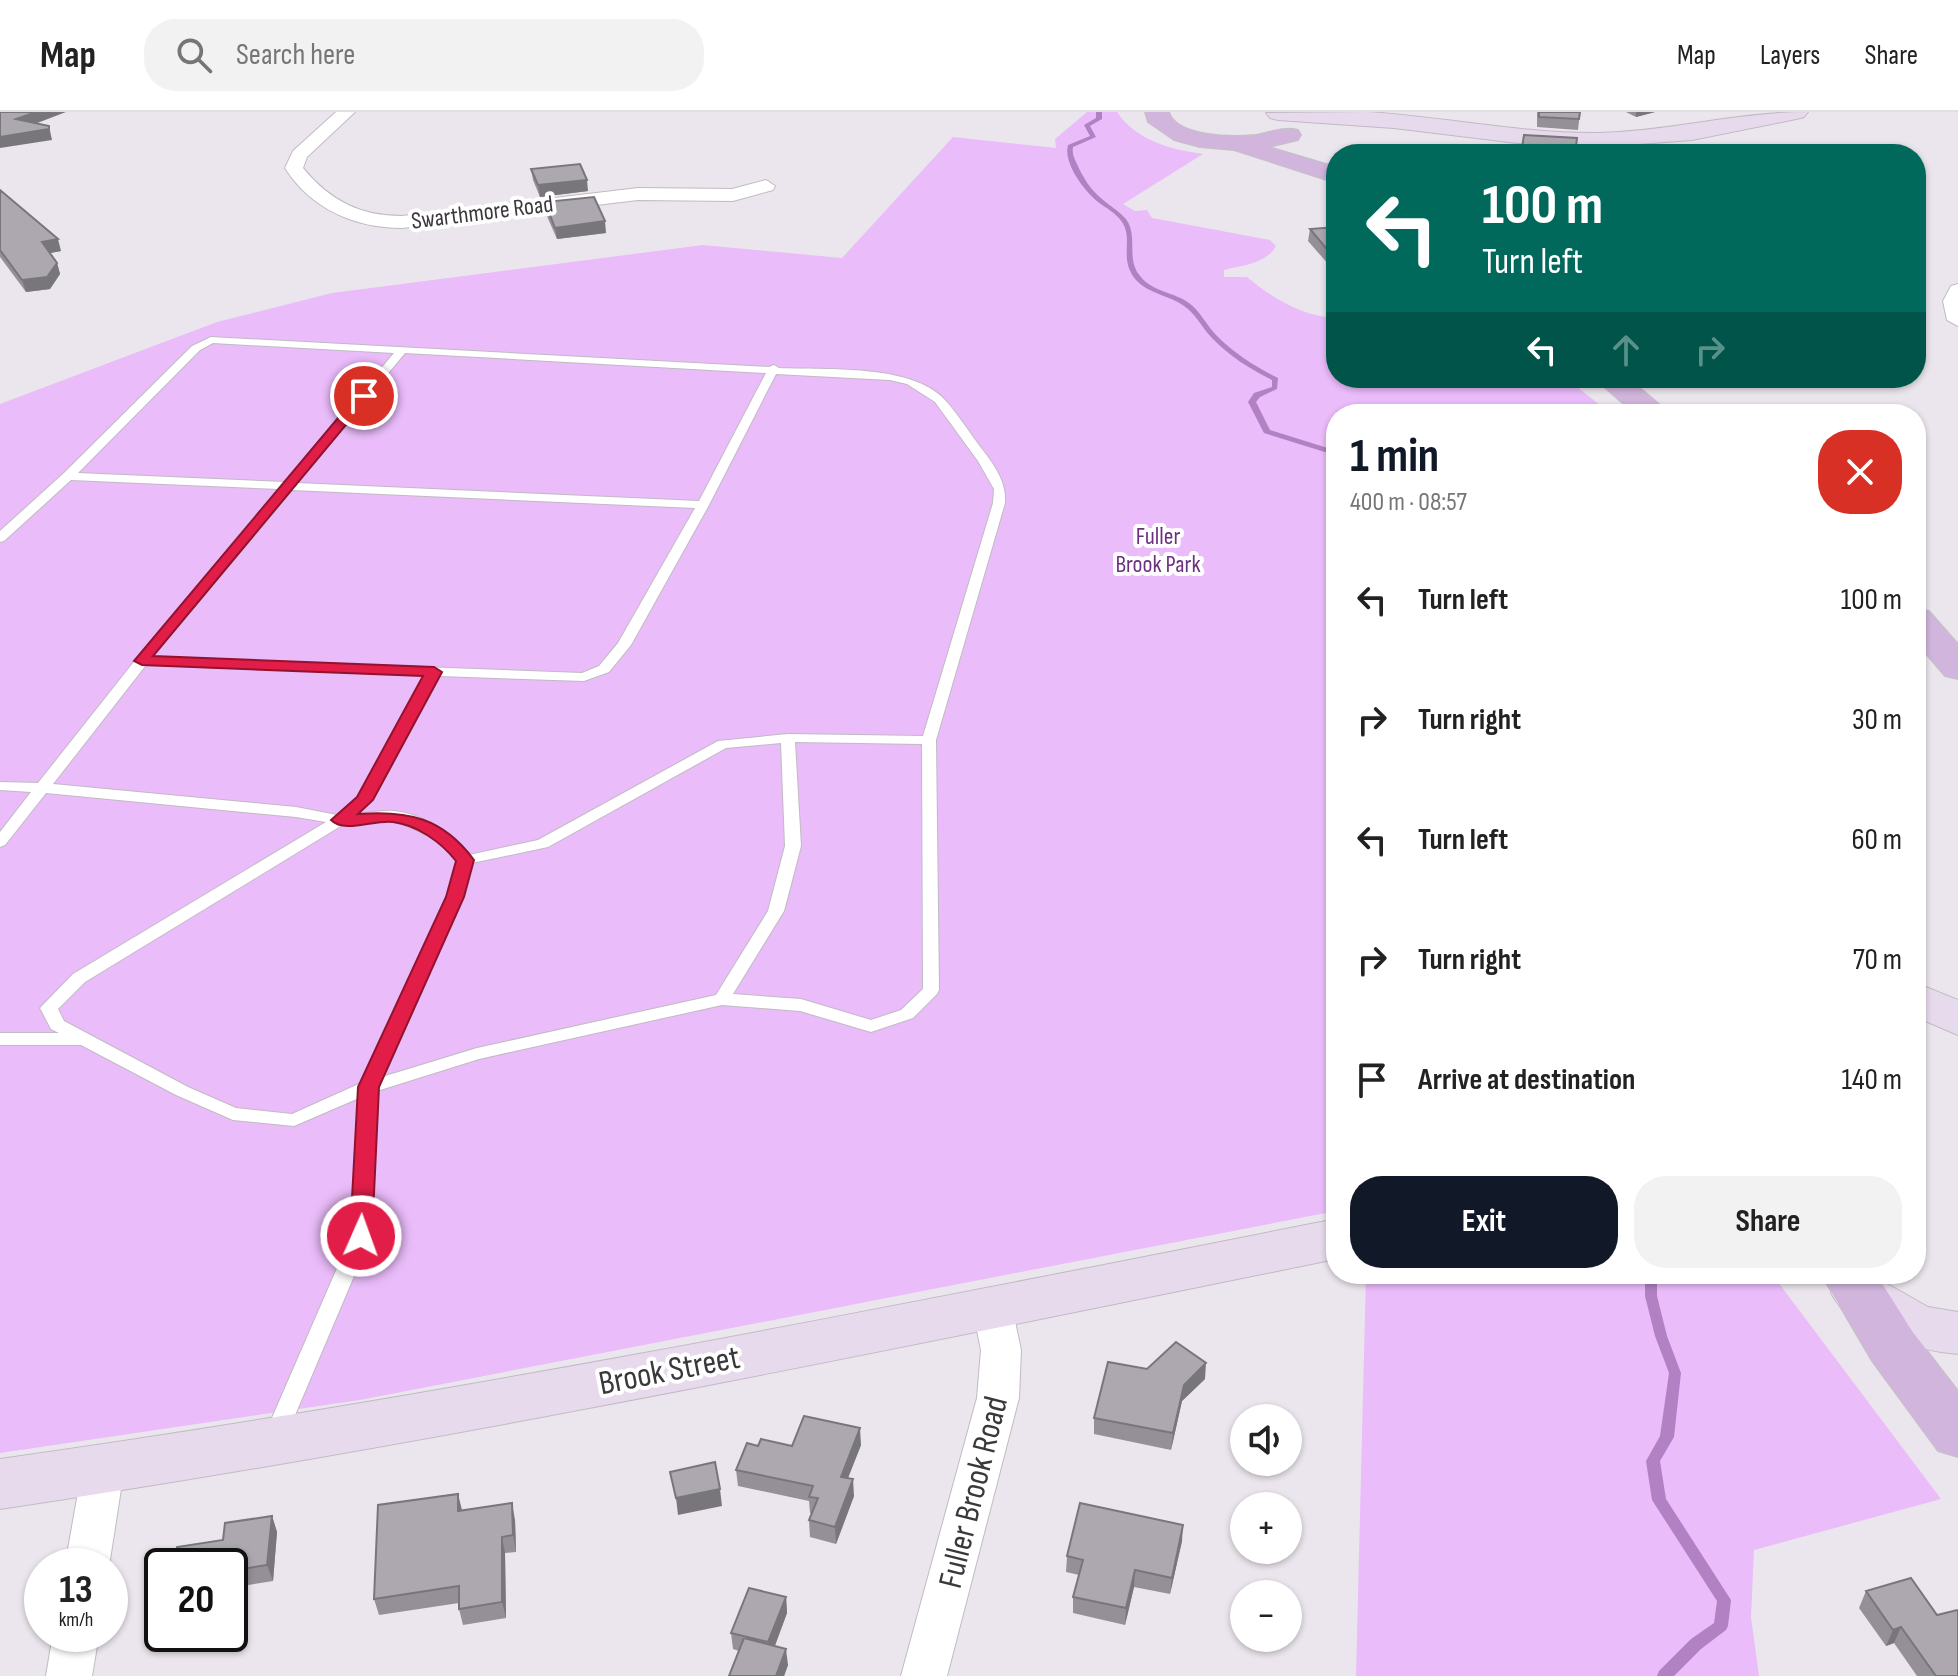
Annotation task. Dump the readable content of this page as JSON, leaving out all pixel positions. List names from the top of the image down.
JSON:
{
  "streets": {
    "main road": ["Brook Street"],
    "street": ["Swarthmore Road", "Fuller Brook Road"]
  },
  "crossings": [
    ["Brook Street", "Fuller Brook Road"]
  ],
  "parks": ["Fuller Brook Park"],
  "page": {
    "header": "Map",
    "search": "Search here",
    "nav": ["Map", "Layers", "Share"],
    "turn": ["100 m", "Turn left"],
    "heading": ["1 min", "400 m · 08:57"],
    "list": [
      {
        "name": "Turn left",
        "value": "100 m"
      },
      {
        "name": "Turn right",
        "value": "30 m"
      },
      {
        "name": "Turn left",
        "value": "60 m"
      },
      {
        "name": "Turn right",
        "value": "70 m"
      },
      {
        "name": "Arrive at destination",
        "value": "140 m"
      }
    ],
    "buttons": ["Exit", "Share"],
    "map_buttons": ["+", "−"],
    "speed": "13 km/h",
    "limit": "20"
  }
}
